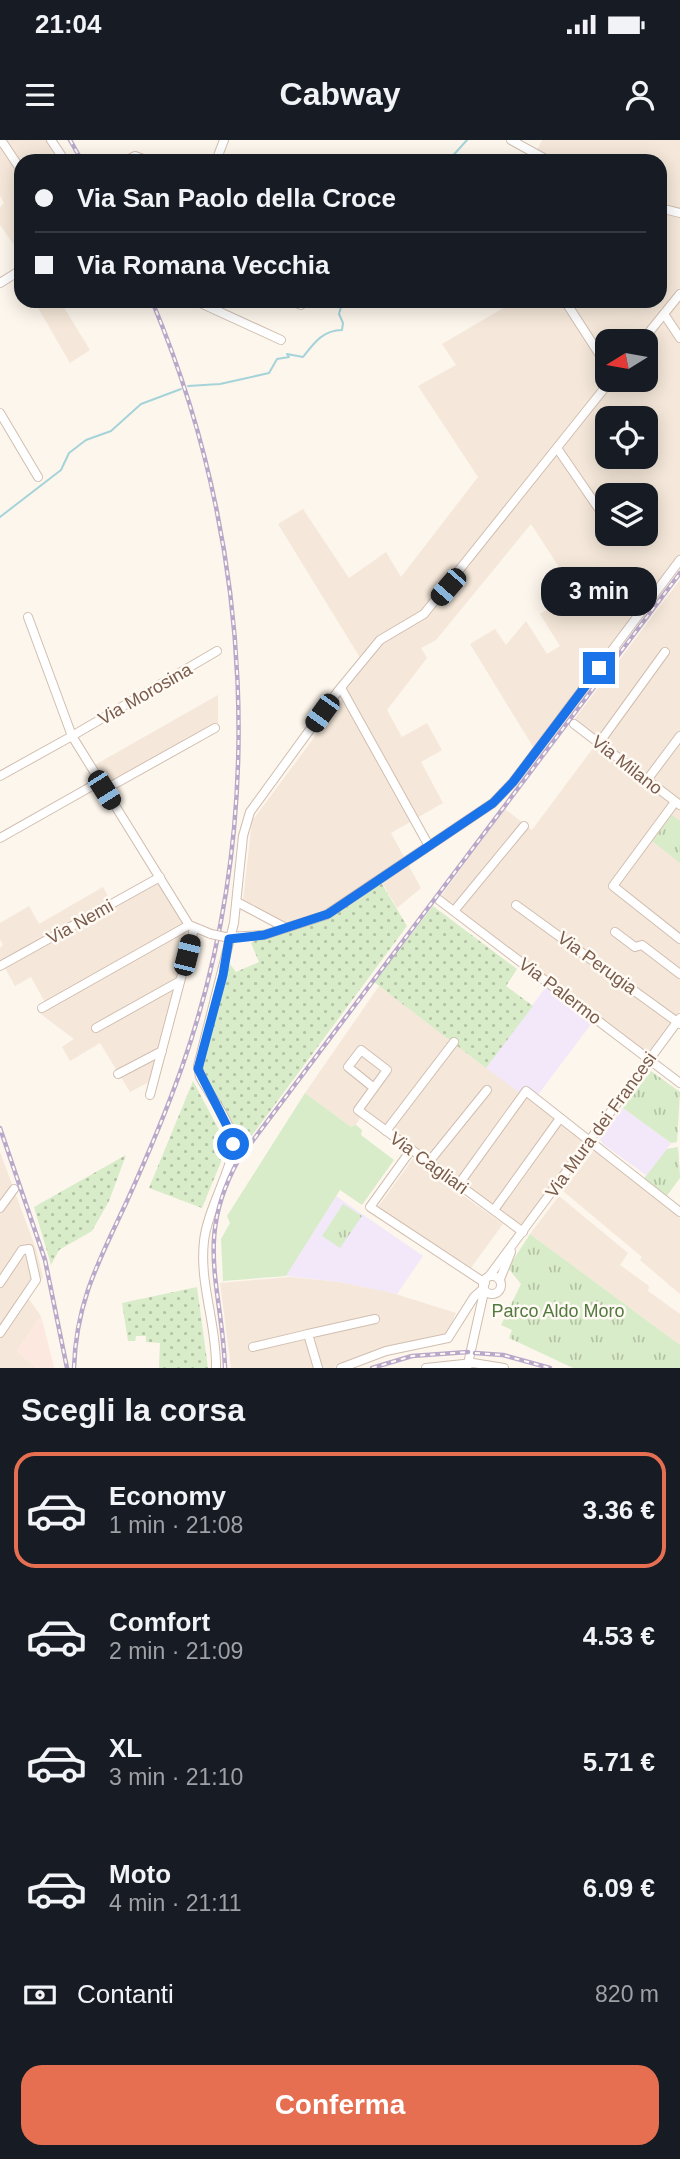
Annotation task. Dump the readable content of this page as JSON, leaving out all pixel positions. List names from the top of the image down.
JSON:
{
  "streets": {
    "street": [
      "Via Morosina",
      "Via Milano",
      "Via Nemi",
      "Via Perugia",
      "Via Palermo",
      "Via Mura dei Francesi",
      "Via Cagliari"
    ]
  },
  "crossings": [
    ["Via Perugia", "Via Mura dei Francesi"],
    ["Via Palermo", "Via Mura dei Francesi"],
    ["Via Mura dei Francesi", "Via Cagliari"]
  ],
  "parks": ["Parco Aldo Moro"],
  "north": "left",
  "page": {
    "status": "21:04",
    "header": "Cabway",
    "banner": ["Via San Paolo della Croce", "Via Romana Vecchia"],
    "bubble": "3 min",
    "heading": "Scegli la corsa",
    "list": [
      {
        "name": "Economy",
        "note": "1 min · 21:08",
        "value": "3.36 €"
      },
      {
        "name": "Comfort",
        "note": "2 min · 21:09",
        "value": "4.53 €"
      },
      {
        "name": "XL",
        "note": "3 min · 21:10",
        "value": "5.71 €"
      },
      {
        "name": "Moto",
        "note": "4 min · 21:11",
        "value": "6.09 €"
      }
    ],
    "pay": ["Contanti", "820 m"],
    "buttons": "Conferma"
  }
}
